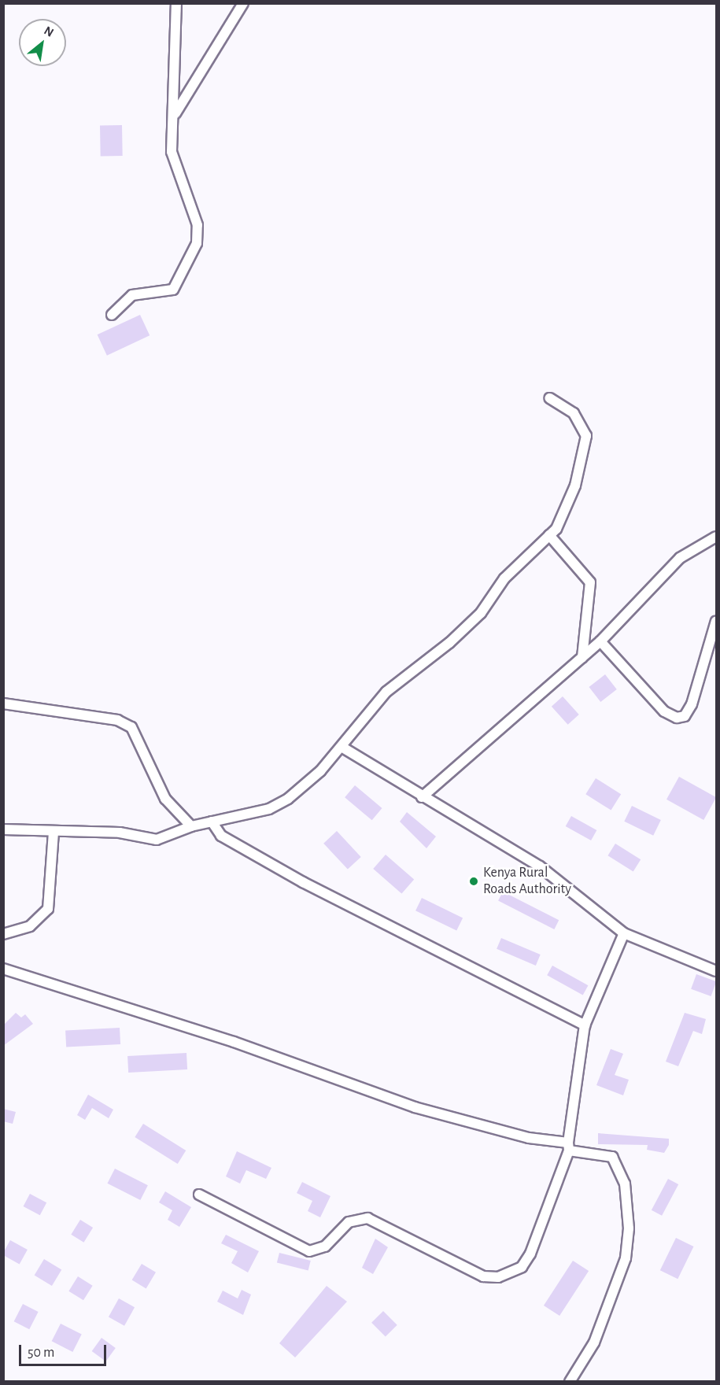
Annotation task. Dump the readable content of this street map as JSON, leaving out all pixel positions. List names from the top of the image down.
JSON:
{
  "places": ["Kenya Rural Roads Authority"],
  "scale_bar": "50 m",
  "north": "top right"
}
